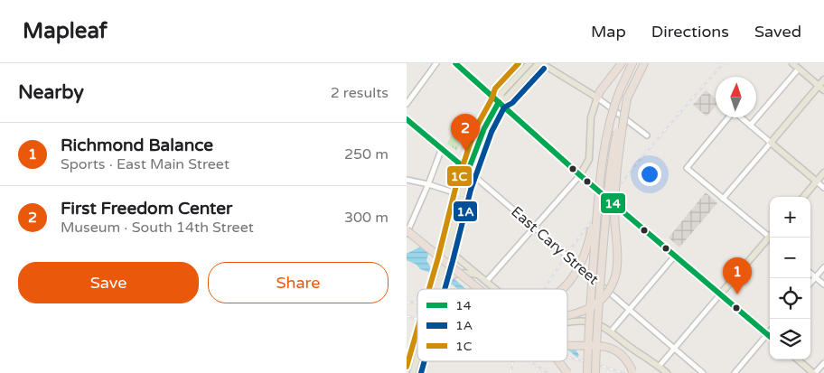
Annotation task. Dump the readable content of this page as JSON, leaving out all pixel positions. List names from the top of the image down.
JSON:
{
  "streets": {
    "main road": ["East Cary Street"]
  },
  "lines": ["transit line 14", "transit line 1C", "transit line 1A"],
  "legend": ["14", "1A", "1C"],
  "north": "top",
  "page": {
    "header": "Mapleaf",
    "nav": ["Map", "Directions", "Saved"],
    "heading": ["Nearby", "2 results"],
    "pins": ["2", "1"],
    "list": [
      {
        "mark": "1",
        "name": "Richmond Balance",
        "note": "Sports · East Main Street",
        "value": "250 m"
      },
      {
        "mark": "2",
        "name": "First Freedom Center",
        "note": "Museum · South 14th Street",
        "value": "300 m"
      }
    ],
    "map_buttons": ["+", "−"],
    "buttons": ["Save", "Share"]
  }
}
